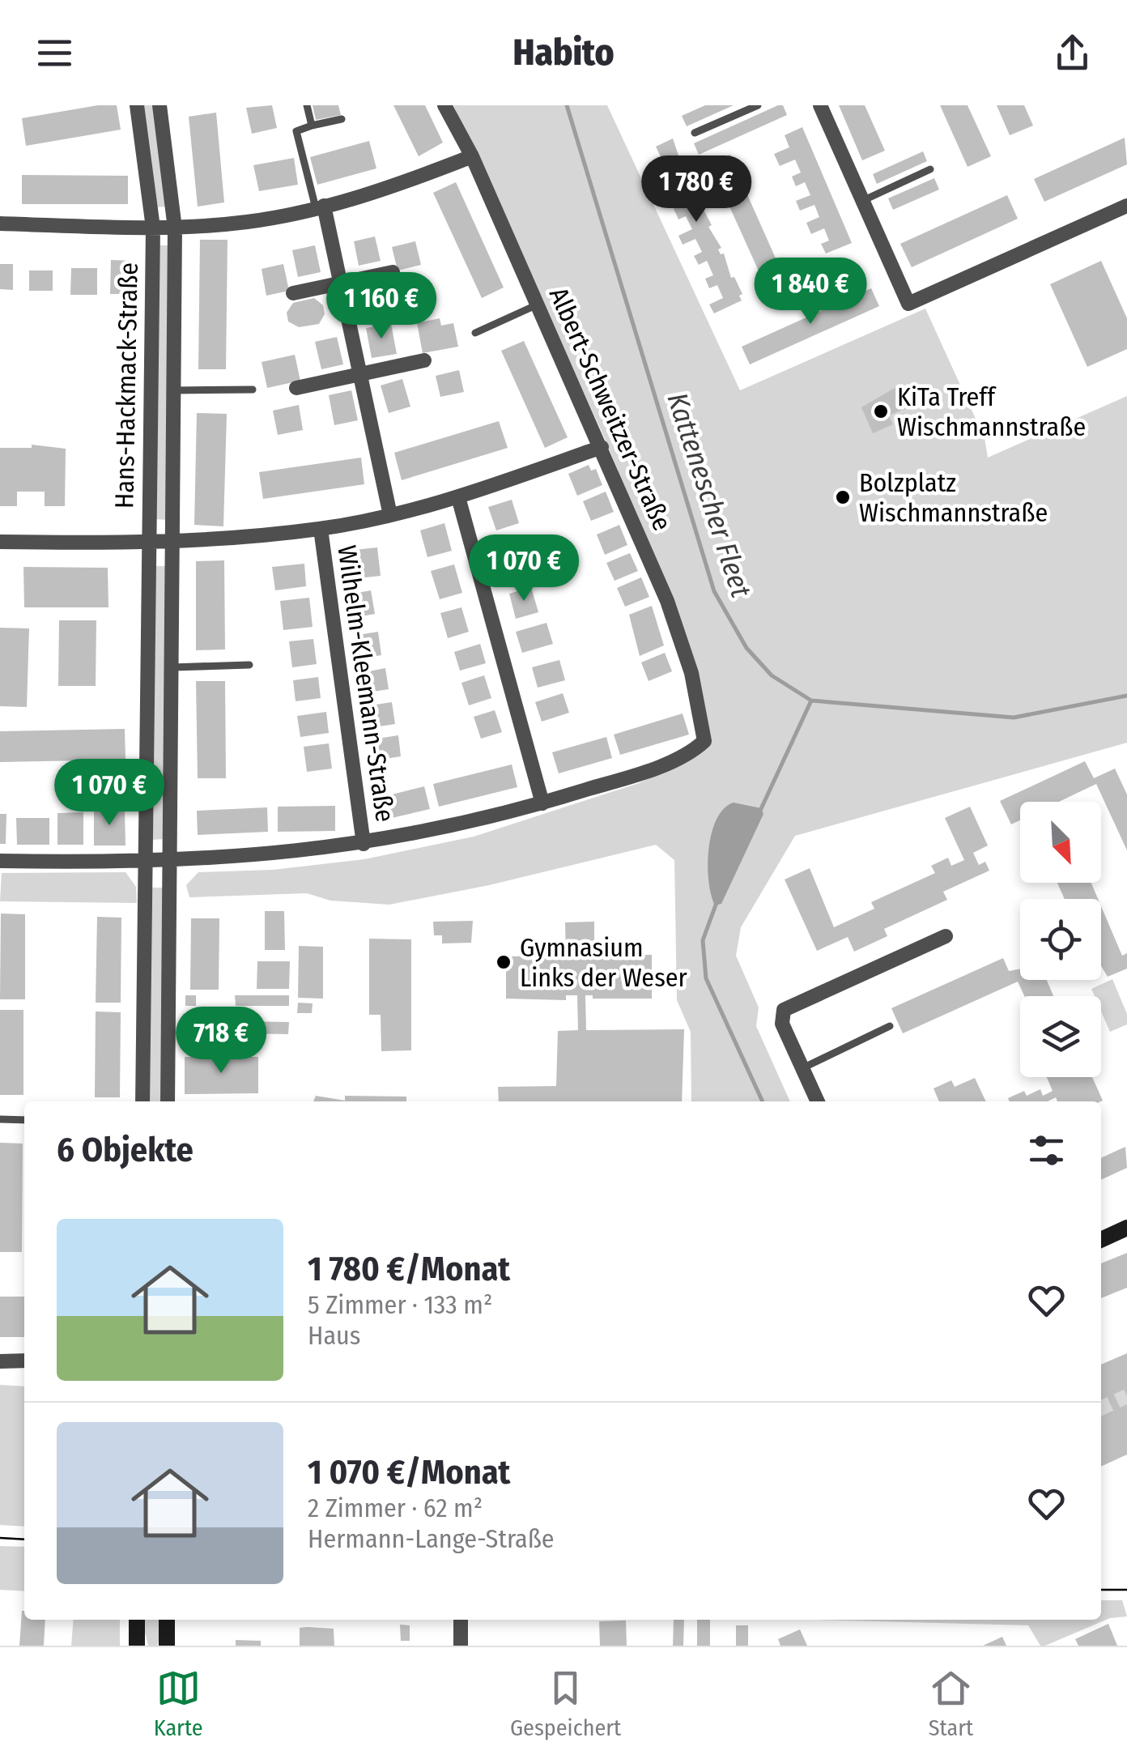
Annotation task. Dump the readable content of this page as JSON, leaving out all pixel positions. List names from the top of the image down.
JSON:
{
  "streets": {
    "street": ["Hans-Hackmack-Straße", "Albert-Schweitzer-Straße", "Wilhelm-Kleemann-Straße"]
  },
  "water": ["Kattenescher Fleet"],
  "places": ["KiTa Treff Wischmannstraße", "Bolzplatz Wischmannstraße", "Gymnasium Links der Weser"],
  "north": "bottom right",
  "page": {
    "header": "Habito",
    "price": [
      "1 780 €",
      "1 840 €",
      "1 160 €",
      "1 070 €",
      "1 070 €",
      "718 €"
    ],
    "heading": "6 Objekte",
    "list": [
      {
        "name": "1 780 €/Monat",
        "note": "5 Zimmer · 133 m² · Haus"
      },
      {
        "name": "1 070 €/Monat",
        "note": "2 Zimmer · 62 m² · Hermann-Lange-Straße"
      }
    ],
    "tabs": ["Karte", "Gespeichert", "Start"]
  }
}
